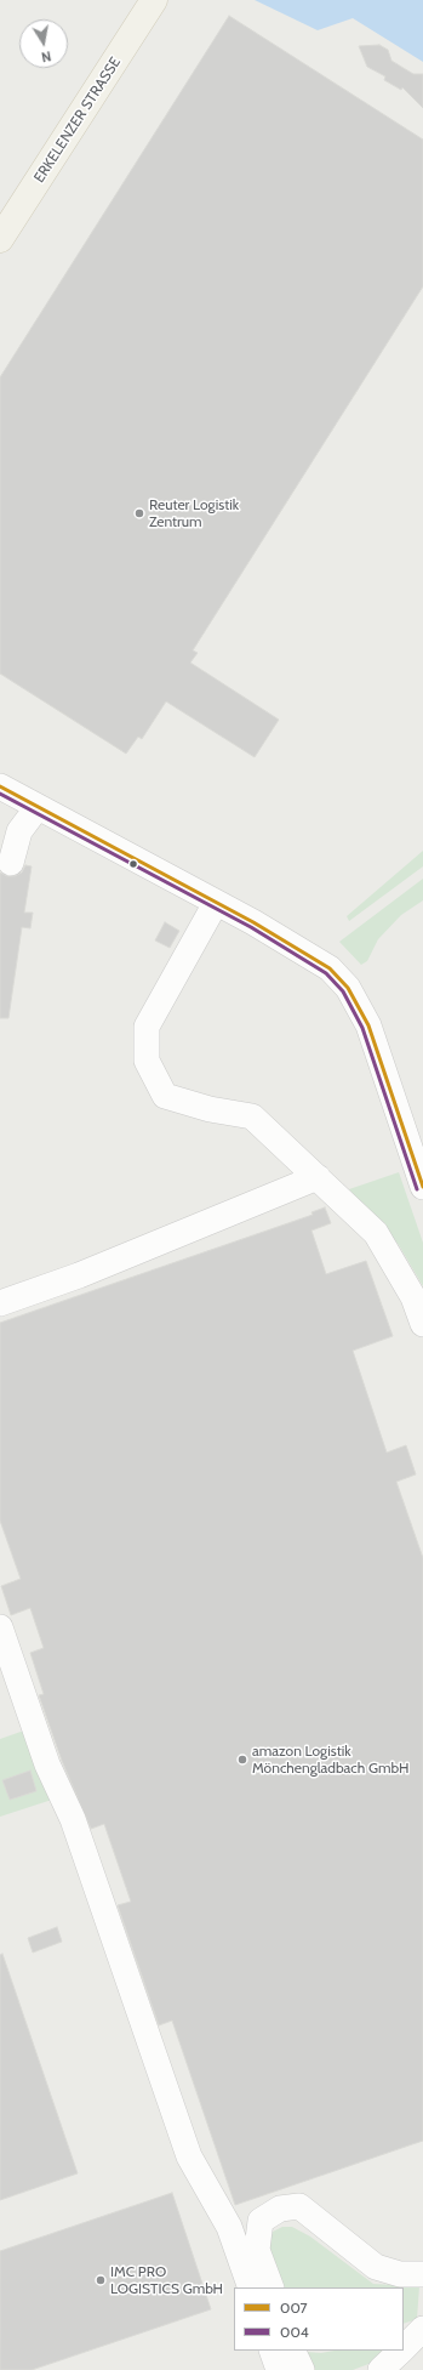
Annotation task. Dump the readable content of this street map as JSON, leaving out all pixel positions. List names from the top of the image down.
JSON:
{
  "streets": {
    "main road": ["ERKELENZER STRASSE"]
  },
  "places": ["Reuter Logistik Zentrum", "amazon Logistik Mönchengladbach GmbH", "IMC PRO LOGISTICS GmbH"],
  "lines": ["transit line 007", "transit line 004"],
  "legend": ["007", "004"],
  "north": "bottom"
}
